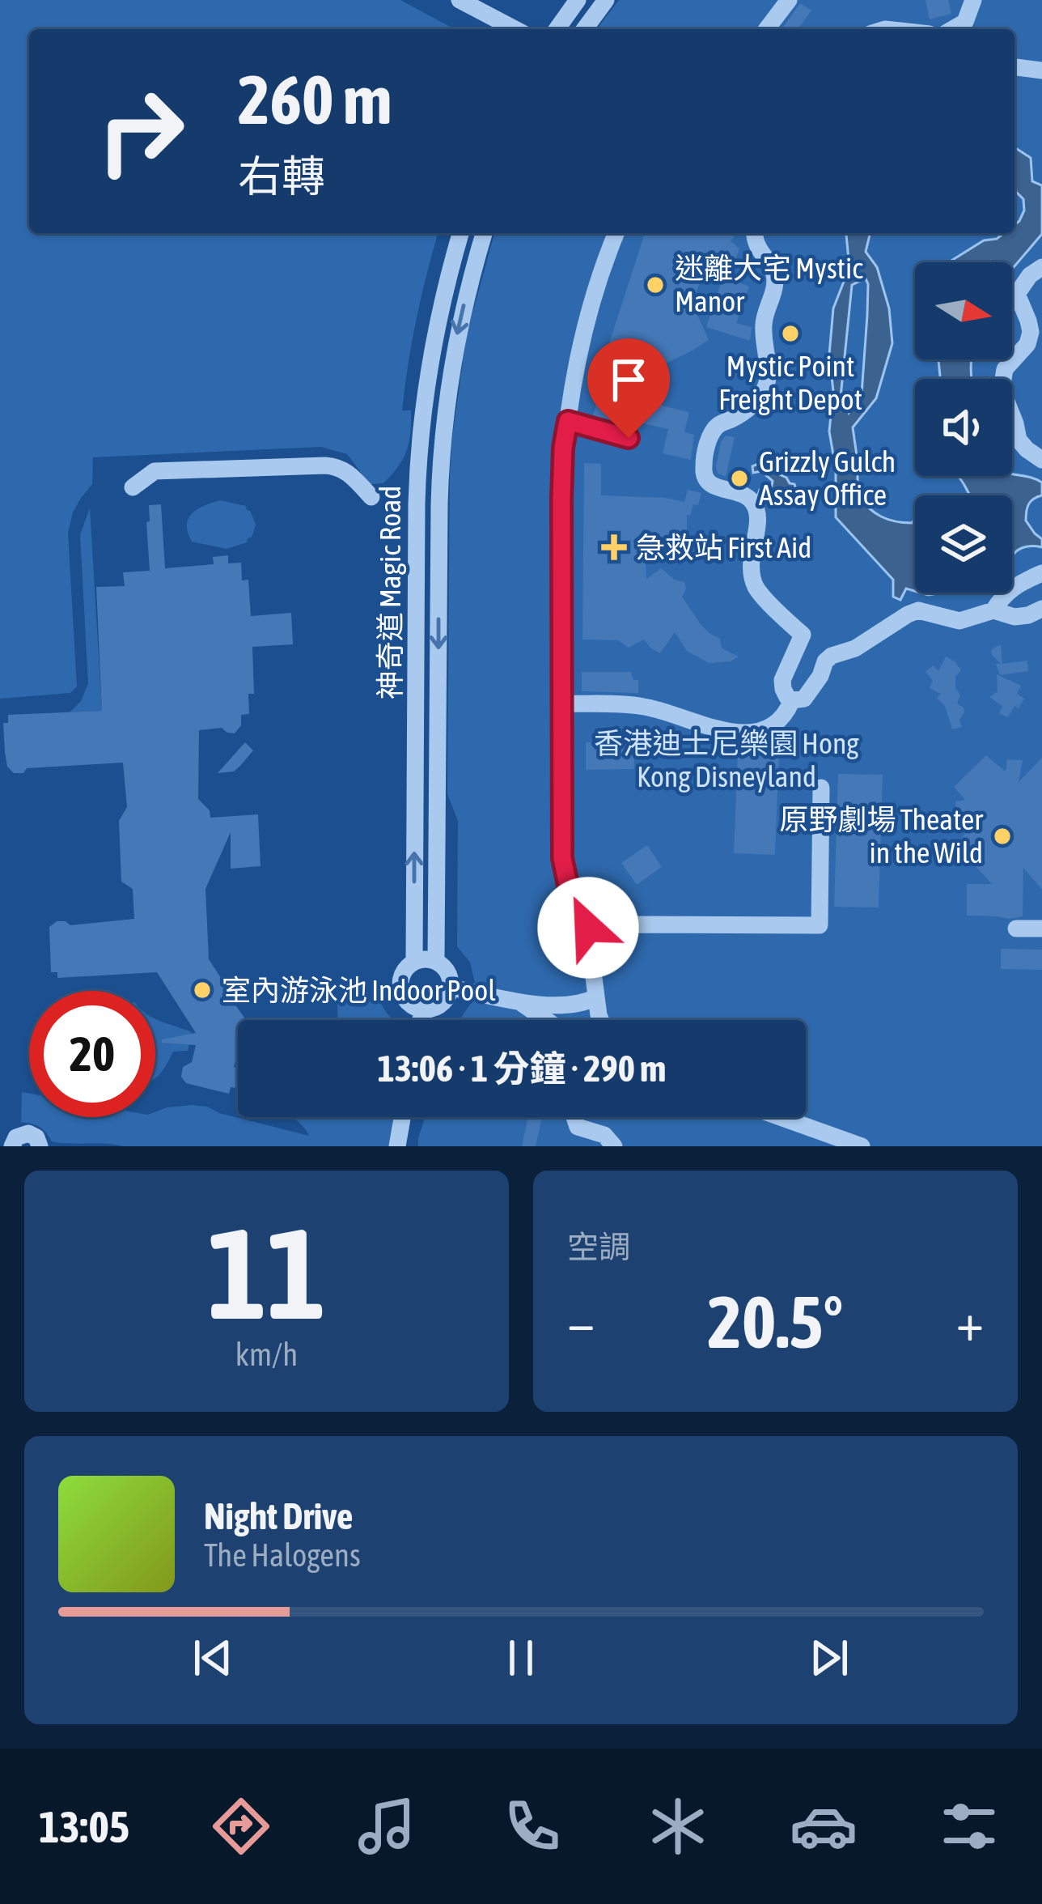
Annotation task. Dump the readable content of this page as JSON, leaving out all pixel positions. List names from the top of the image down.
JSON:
{
  "streets": {
    "street": ["神奇道 Magic Road"]
  },
  "parks": ["香港迪士尼樂園 Hong Kong Disneyland"],
  "places": {
    "other": [
      "迷離大宅 Mystic Manor",
      "Mystic Point Freight Depot",
      "Grizzly Gulch Assay Office",
      "原野劇場 Theater in the Wild",
      "室內游泳池 Indoor Pool"
    ],
    "health": ["急救站 First Aid"]
  },
  "north": "right",
  "page": {
    "turn": ["260 m", "右轉"],
    "limit": "20",
    "trip": "13:06 · 1 分鐘 · 290 m",
    "tile": [
      ["11", "km/h"],
      "空調"
    ],
    "heat": ["−", "20.5°", "+"],
    "song": ["Night Drive", "The Halogens"],
    "tabs": "13:05"
  }
}
